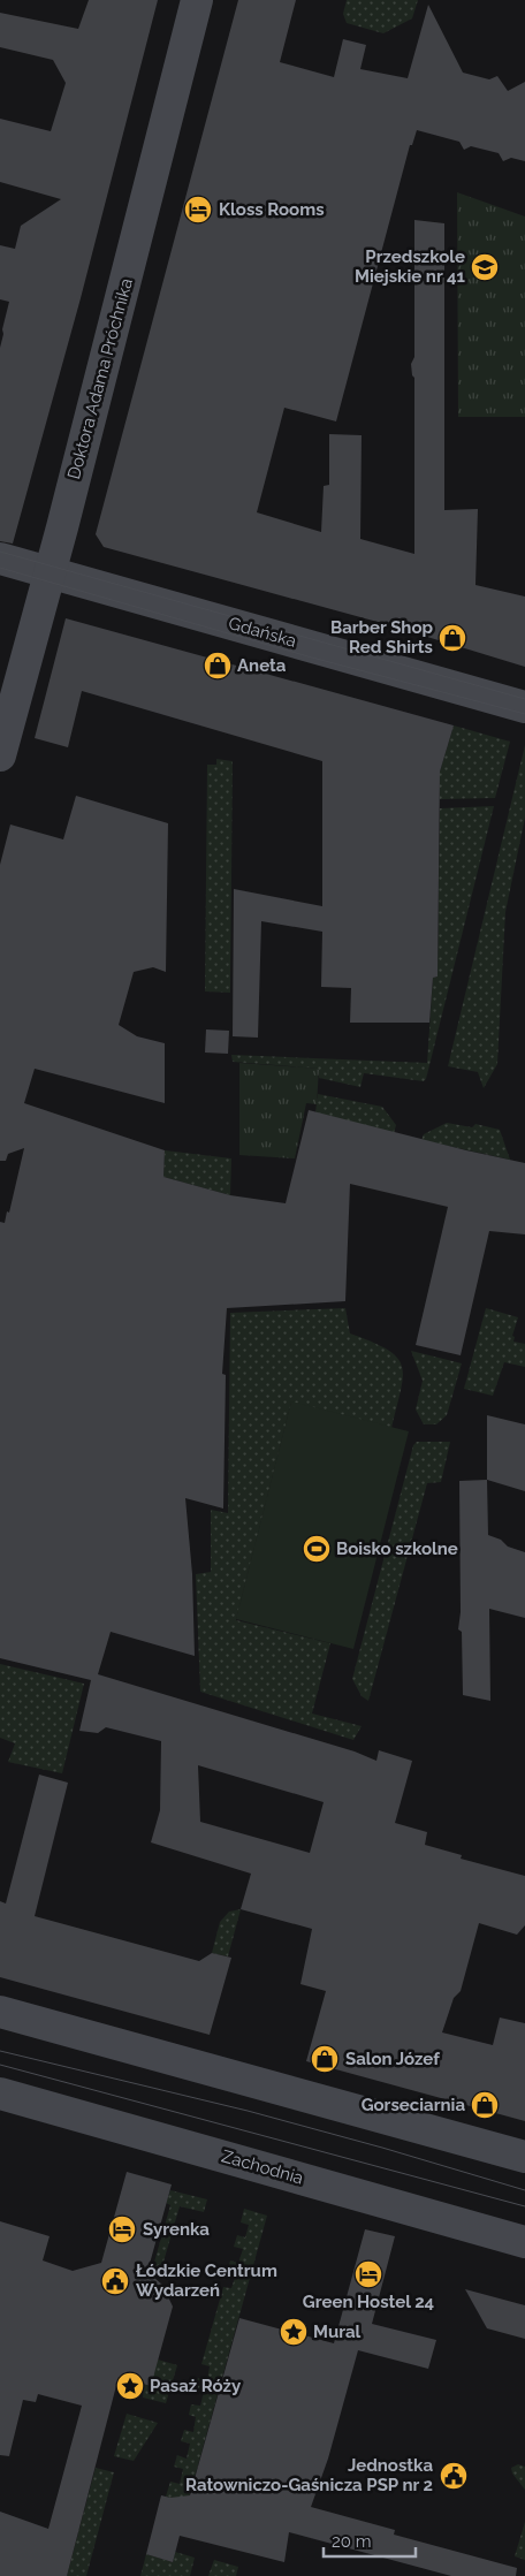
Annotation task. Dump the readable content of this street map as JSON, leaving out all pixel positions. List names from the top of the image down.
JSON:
{
  "streets": {
    "street": ["Doktora Adama Próchnika", "Gdańska", "Zachodnia"]
  },
  "crossings": [
    ["Doktora Adama Próchnika", "Gdańska"]
  ],
  "places": {
    "hotel": ["Kloss Rooms", "Syrenka", "Green Hostel 24"],
    "school or university": ["Przedszkole Miejskie nr 41"],
    "shop": [
      "Barber Shop Red Shirts",
      "Aneta",
      "Salon Józef",
      "Gorseciarnia"
    ],
    "sports": ["Boisko szkolne"],
    "public building": ["Łódzkie Centrum Wydarzeń", "Jednostka Ratowniczo-Gaśnicza PSP nr 2"],
    "place": ["Mural", "Pasaż Róży"]
  },
  "scale_bar": "20 m"
}
